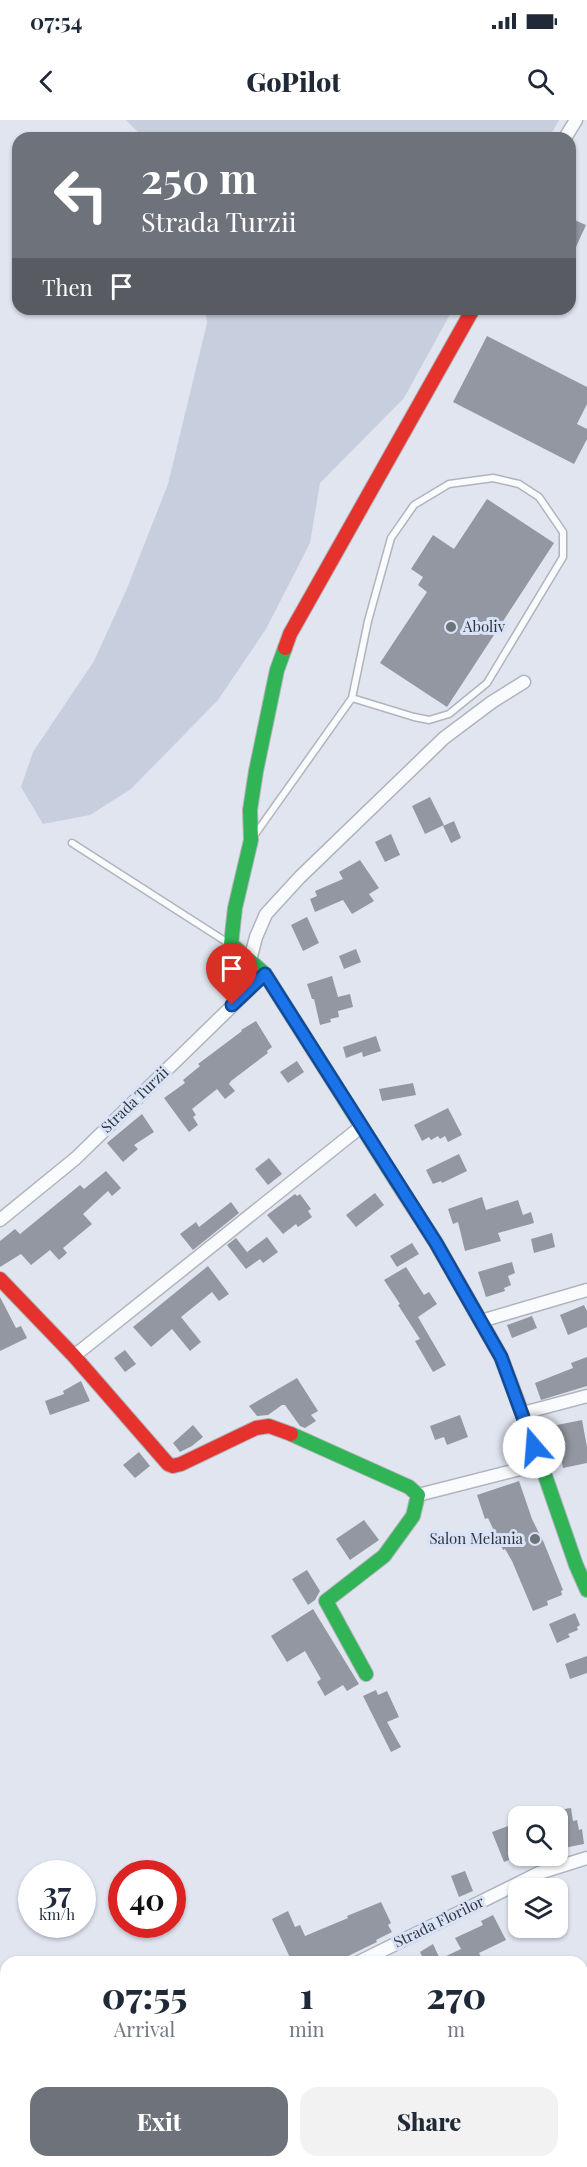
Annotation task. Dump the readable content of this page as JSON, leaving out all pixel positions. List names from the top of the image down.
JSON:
{
  "streets": {
    "street": ["Strada Turzii", "Strada Florilor"]
  },
  "places": ["Aboliv", "Salon Melania"],
  "page": {
    "status": "07:54",
    "header": "GoPilot",
    "turn": ["250 m", "Strada Turzii"],
    "then": "Then",
    "speed": "37 km/h",
    "limit": "40",
    "eta": [
      "07:55",
      "Arrival",
      "1",
      "min",
      "270",
      "m"
    ],
    "buttons": ["Exit", "Share"]
  }
}
